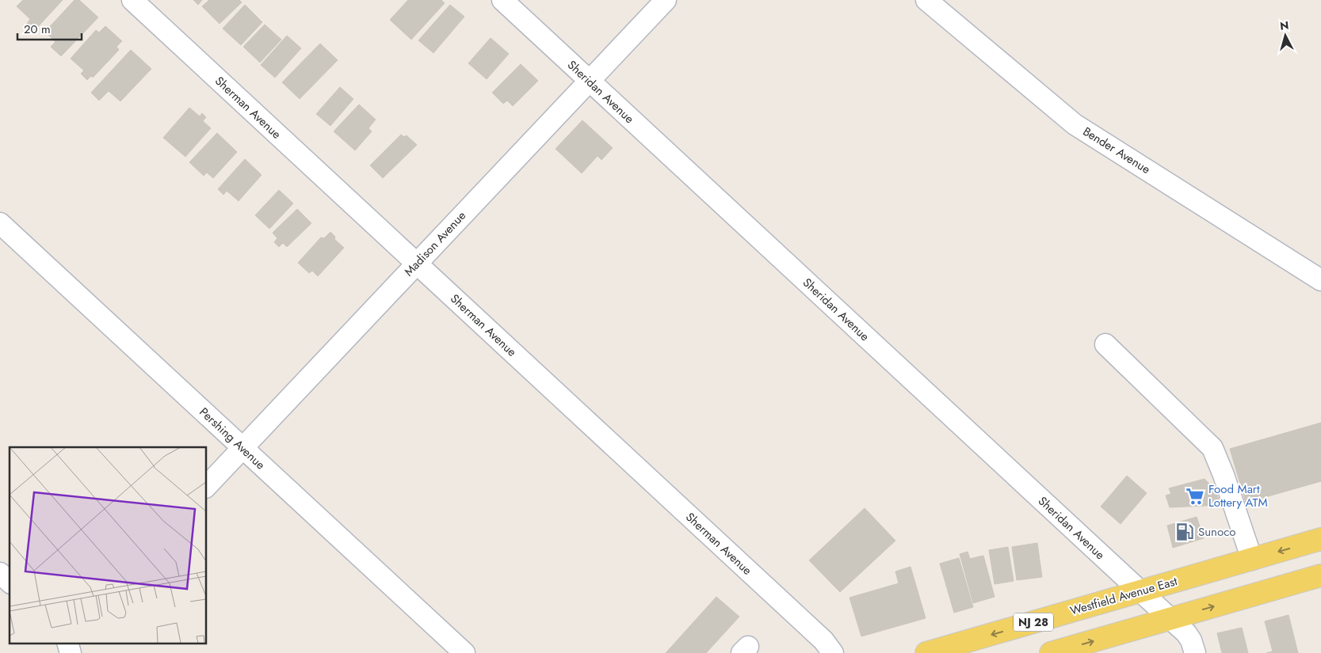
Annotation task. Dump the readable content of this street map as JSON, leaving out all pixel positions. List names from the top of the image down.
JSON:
{
  "streets": {
    "main road": ["Westfield Avenue East", "NJ 28"],
    "street": [
      "Sheridan Avenue",
      "Sherman Avenue",
      "Bender Avenue",
      "Madison Avenue",
      "Pershing Avenue"
    ]
  },
  "crossings": [
    ["Sheridan Avenue", "Madison Avenue"],
    ["Sheridan Avenue", "Westfield Avenue East"],
    ["Sherman Avenue", "Madison Avenue"],
    ["Madison Avenue", "Pershing Avenue"]
  ],
  "places": {
    "supermarket": ["Food Mart Lottery ATM"],
    "fuel station": ["Sunoco"]
  },
  "scale_bar": "20 m",
  "north": "top"
}
